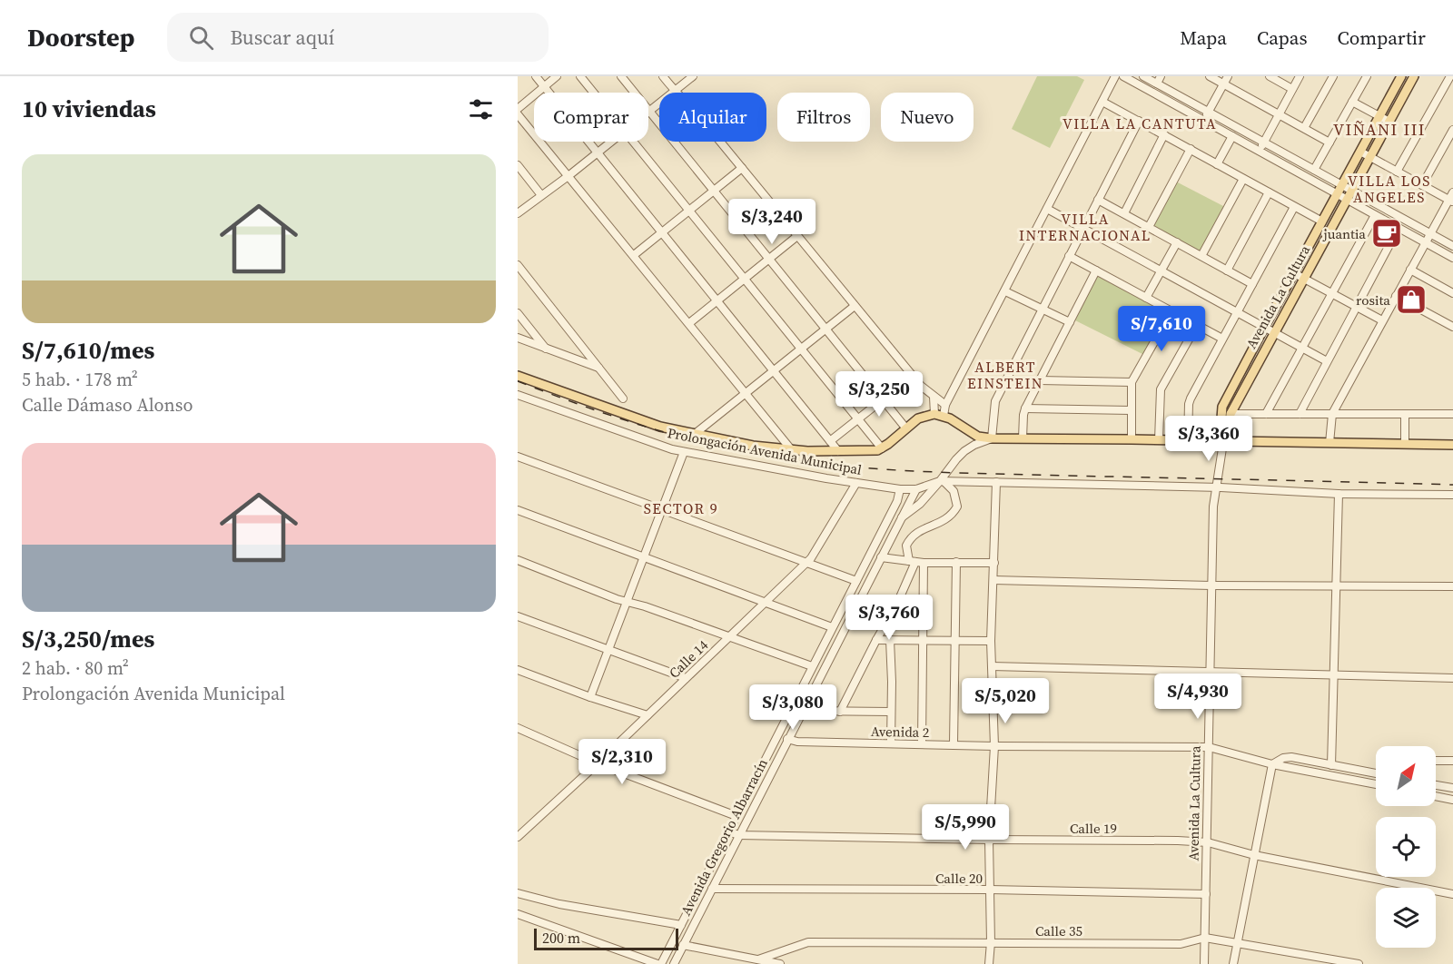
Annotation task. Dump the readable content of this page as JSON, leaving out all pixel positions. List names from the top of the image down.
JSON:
{
  "streets": {
    "main road": ["Avenida La Cultura", "Prolongación Avenida Municipal"],
    "street": [
      "Calle 14",
      "Avenida 2",
      "Calle 19",
      "Avenida Gregorio Albarracín",
      "Calle 20",
      "Calle 35"
    ]
  },
  "crossings": [
    ["Avenida La Cultura", "Avenida 2"],
    ["Avenida La Cultura", "Calle 19"],
    ["Avenida La Cultura", "Calle 20"],
    ["Avenida La Cultura", "Calle 35"],
    ["Prolongación Avenida Municipal", "Calle 14"],
    ["Prolongación Avenida Municipal", "Avenida Gregorio Albarracín"],
    ["Avenida 2", "Avenida Gregorio Albarracín"],
    ["Calle 19", "Avenida Gregorio Albarracín"],
    ["Avenida Gregorio Albarracín", "Calle 20"]
  ],
  "districts": [
    "VILLA LA CANTUTA",
    "VIÑANI III",
    "VILLA LOS ANGELES",
    "VILLA INTERNACIONAL",
    "ALBERT EINSTEIN",
    "SECTOR 9"
  ],
  "places": {
    "cafe": ["juantia"],
    "shop": ["rosita"]
  },
  "scale_bar": "200 m",
  "north": "top right",
  "page": {
    "header": "Doorstep",
    "search": "Buscar aquí",
    "nav": ["Mapa", "Capas", "Compartir"],
    "heading": "10 viviendas",
    "chip": [
      "Comprar",
      "Alquilar",
      "Filtros",
      "Nuevo"
    ],
    "list": [
      {
        "name": "S/7,610/mes",
        "note": "5 hab. · 178 m² · Calle Dámaso Alonso"
      },
      {
        "name": "S/3,250/mes",
        "note": "2 hab. · 80 m² · Prolongación Avenida Municipal"
      }
    ],
    "price": [
      "S/3,240",
      "S/7,610",
      "S/3,250",
      "S/3,360",
      "S/3,760",
      "S/4,930",
      "S/5,020",
      "S/3,080",
      "S/2,310",
      "S/5,990"
    ],
    "scale": "200 m"
  }
}
